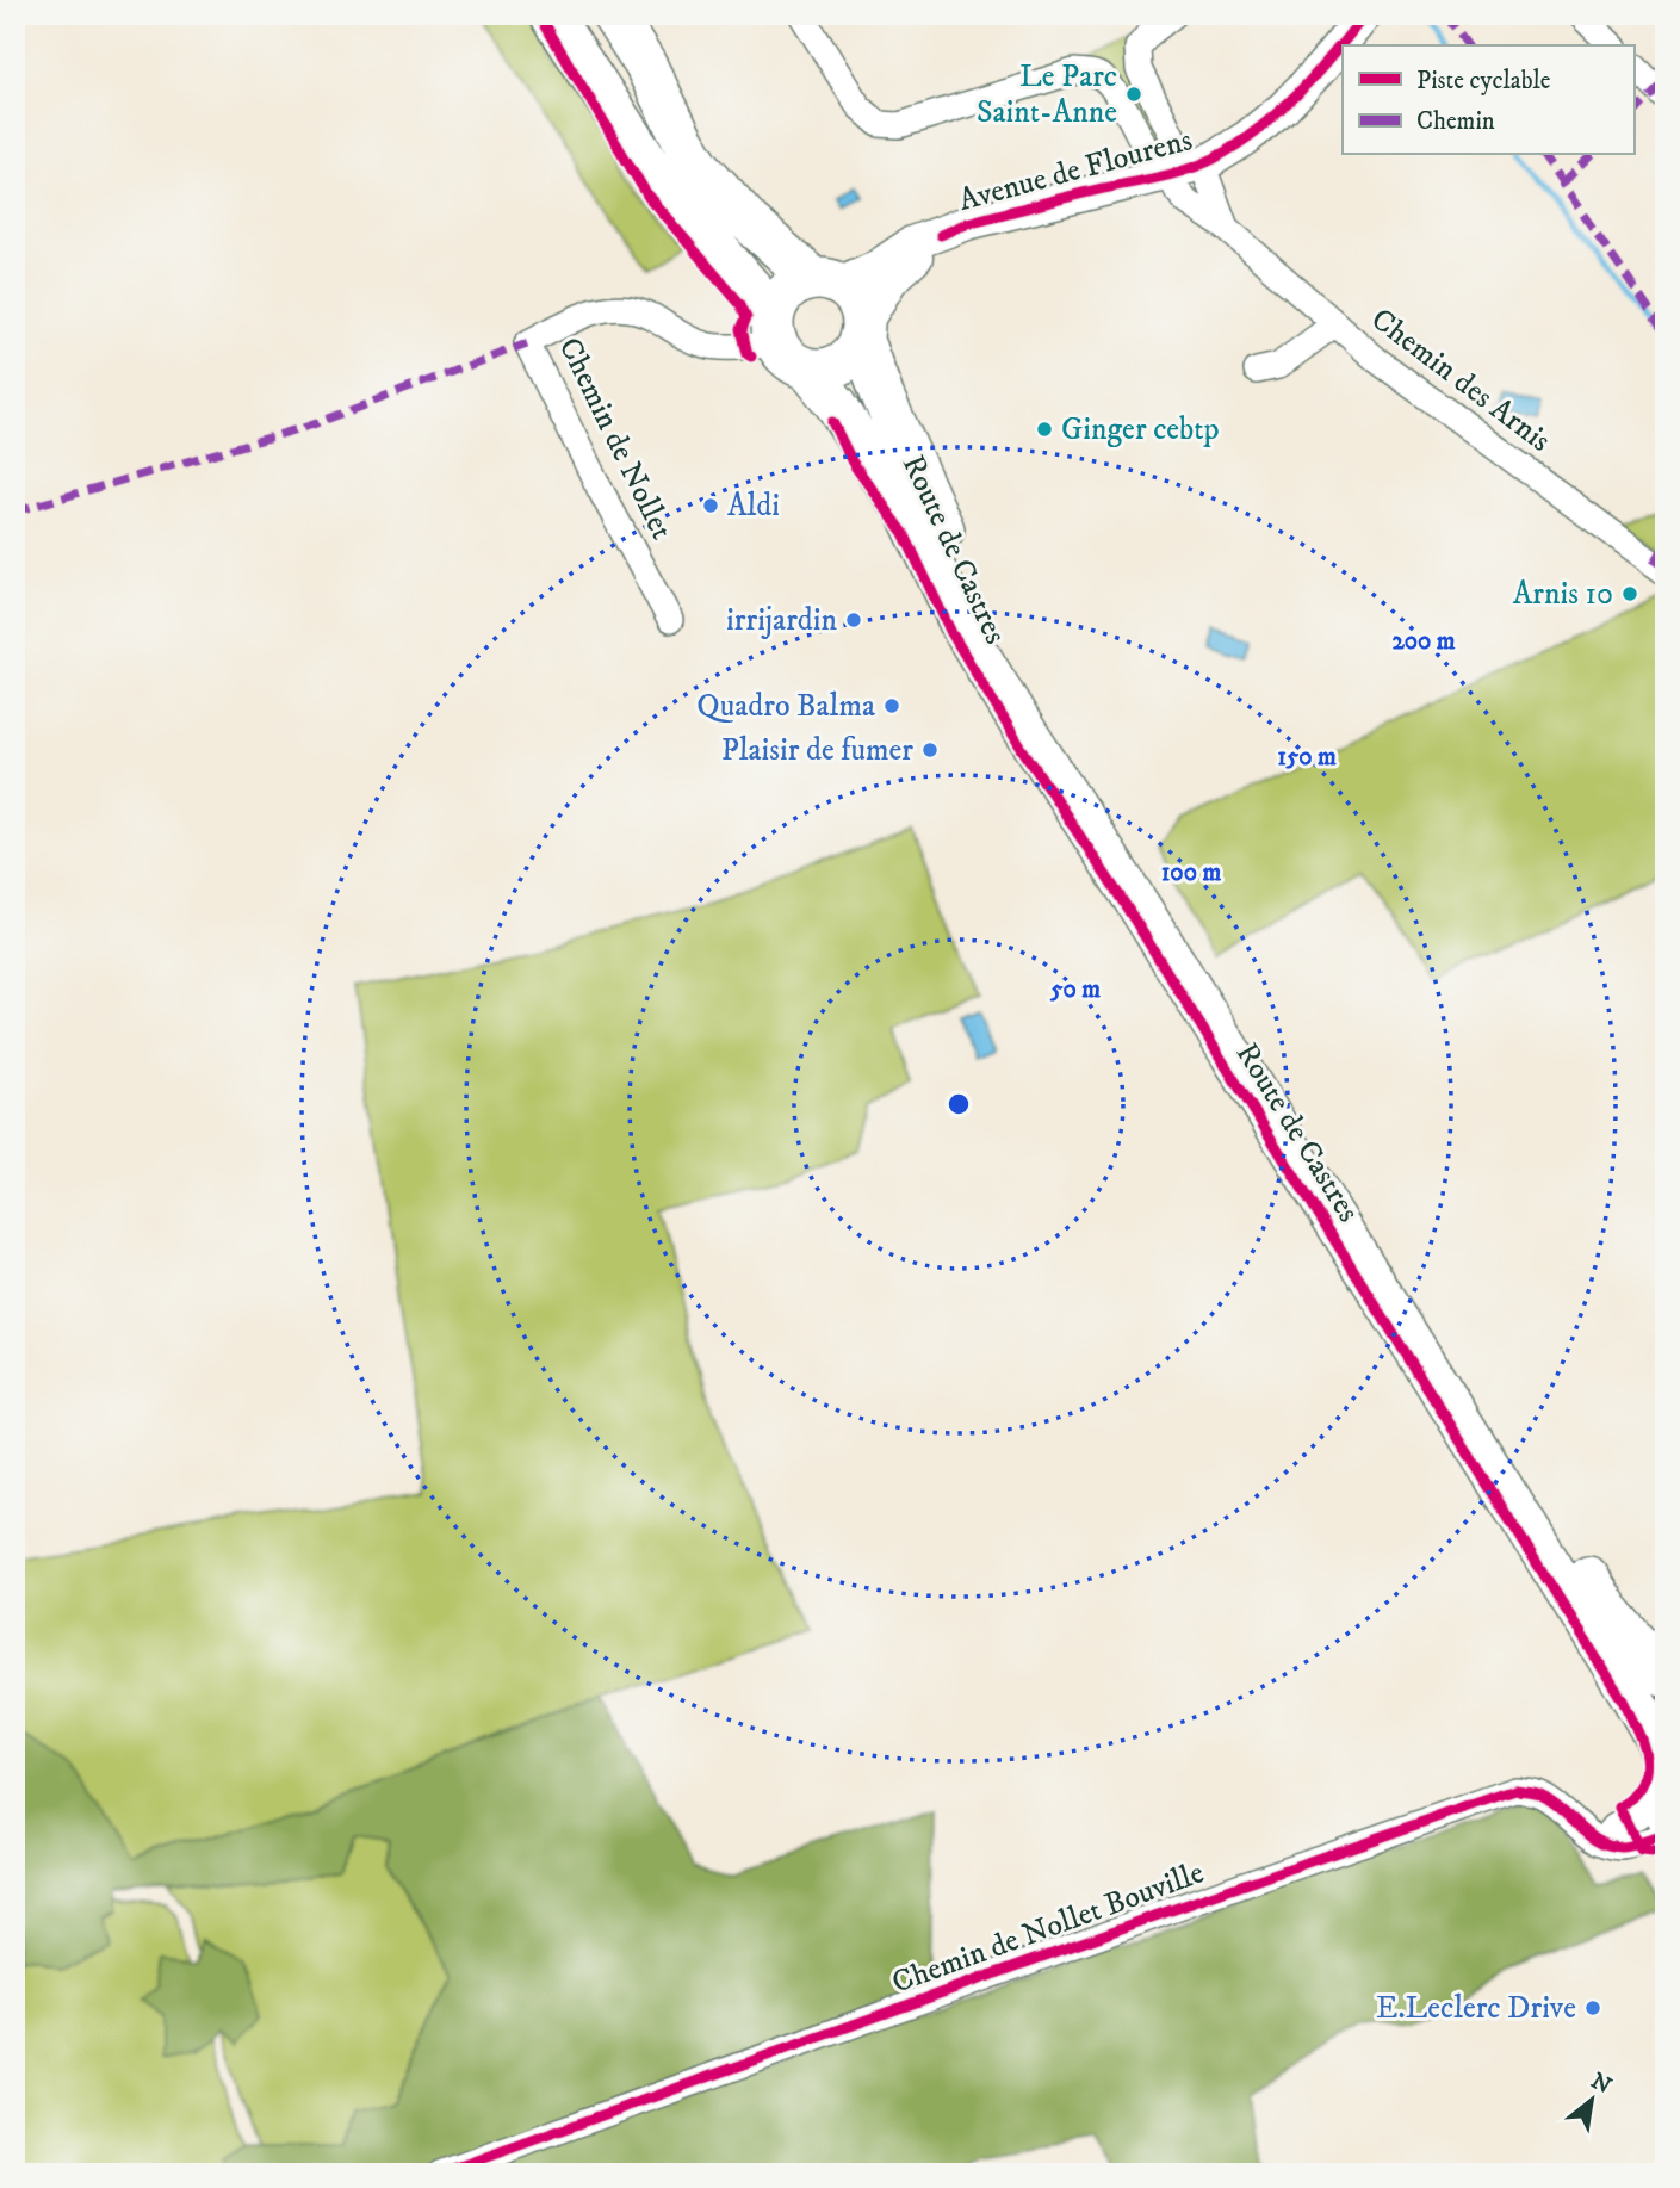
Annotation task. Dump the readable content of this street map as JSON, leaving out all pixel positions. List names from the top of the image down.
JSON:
{
  "streets": {
    "main road": ["Route de Castres"],
    "street": [
      "Avenue de Flourens",
      "Chemin des Arnis",
      "Chemin de Nollet",
      "Chemin de Nollet Bouville"
    ]
  },
  "crossings": [
    ["Avenue de Flourens", "Chemin des Arnis"],
    ["Avenue de Flourens", "Chemin de Nollet"],
    ["Avenue de Flourens", "Route de Castres"],
    ["Chemin de Nollet", "Route de Castres"]
  ],
  "places": [
    "Le Parc Saint-Anne",
    "Ginger cebtp",
    "Aldi",
    "Arnis 10",
    "irrijardin",
    "Quadro Balma",
    "Plaisir de fumer",
    "E.Leclerc Drive"
  ],
  "legend": ["Piste cyclable", "Chemin"],
  "north": "top right",
  "rings": [
    "200 m",
    "150 m",
    "100 m",
    "50 m"
  ]
}
